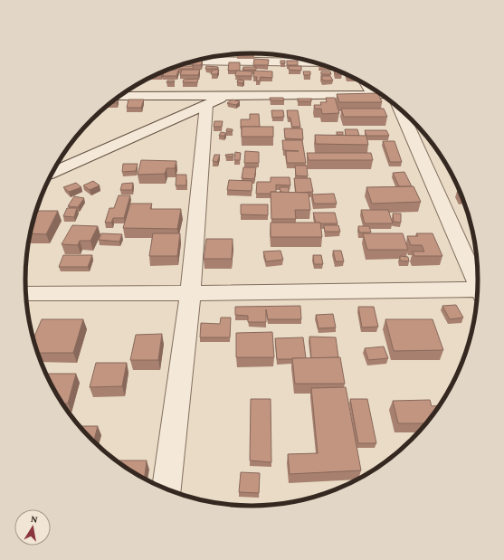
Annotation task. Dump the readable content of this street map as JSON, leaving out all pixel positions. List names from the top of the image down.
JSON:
{
  "north": "top"
}
